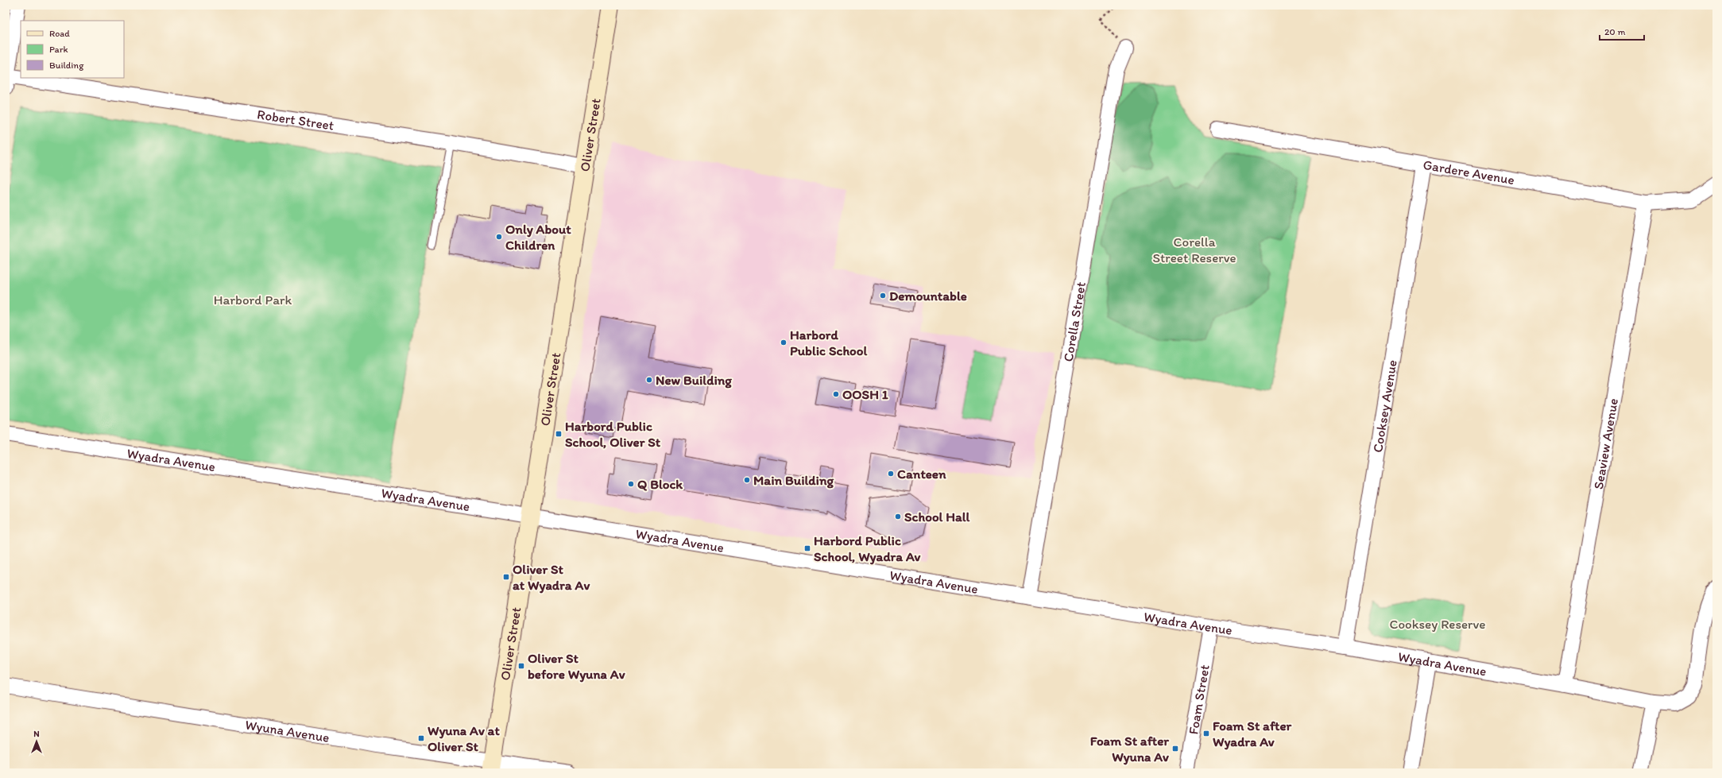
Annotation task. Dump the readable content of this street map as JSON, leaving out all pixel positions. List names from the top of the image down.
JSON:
{
  "streets": {
    "main road": ["Oliver Street"],
    "street": [
      "Robert Street",
      "Gardere Avenue",
      "Corella Street",
      "Cooksey Avenue",
      "Seaview Avenue",
      "Wyadra Avenue",
      "Foam Street",
      "Wyuna Avenue"
    ]
  },
  "crossings": [
    ["Robert Street", "Oliver Street"],
    ["Oliver Street", "Wyadra Avenue"],
    ["Oliver Street", "Wyuna Avenue"],
    ["Gardere Avenue", "Cooksey Avenue"],
    ["Gardere Avenue", "Seaview Avenue"],
    ["Corella Street", "Wyadra Avenue"],
    ["Cooksey Avenue", "Wyadra Avenue"],
    ["Seaview Avenue", "Wyadra Avenue"],
    ["Wyadra Avenue", "Foam Street"]
  ],
  "parks": ["Corella Street Reserve", "Harbord Park", "Cooksey Reserve"],
  "places": {
    "other": [
      "Only About Children",
      "Demountable",
      "Harbord Public School",
      "New Building",
      "OOSH 1",
      "Canteen",
      "Main Building",
      "Q Block",
      "School Hall"
    ],
    "transit": [
      "Harbord Public School, Oliver St",
      "Harbord Public School, Wyadra Av",
      "Oliver St at Wyadra Av",
      "Oliver St before Wyuna Av",
      "Foam St after Wyadra Av",
      "Wyuna Av at Oliver St",
      "Foam St after Wyuna Av"
    ]
  },
  "legend": ["Road", "Park", "Building"],
  "scale_bar": "20 m",
  "north": "top"
}
